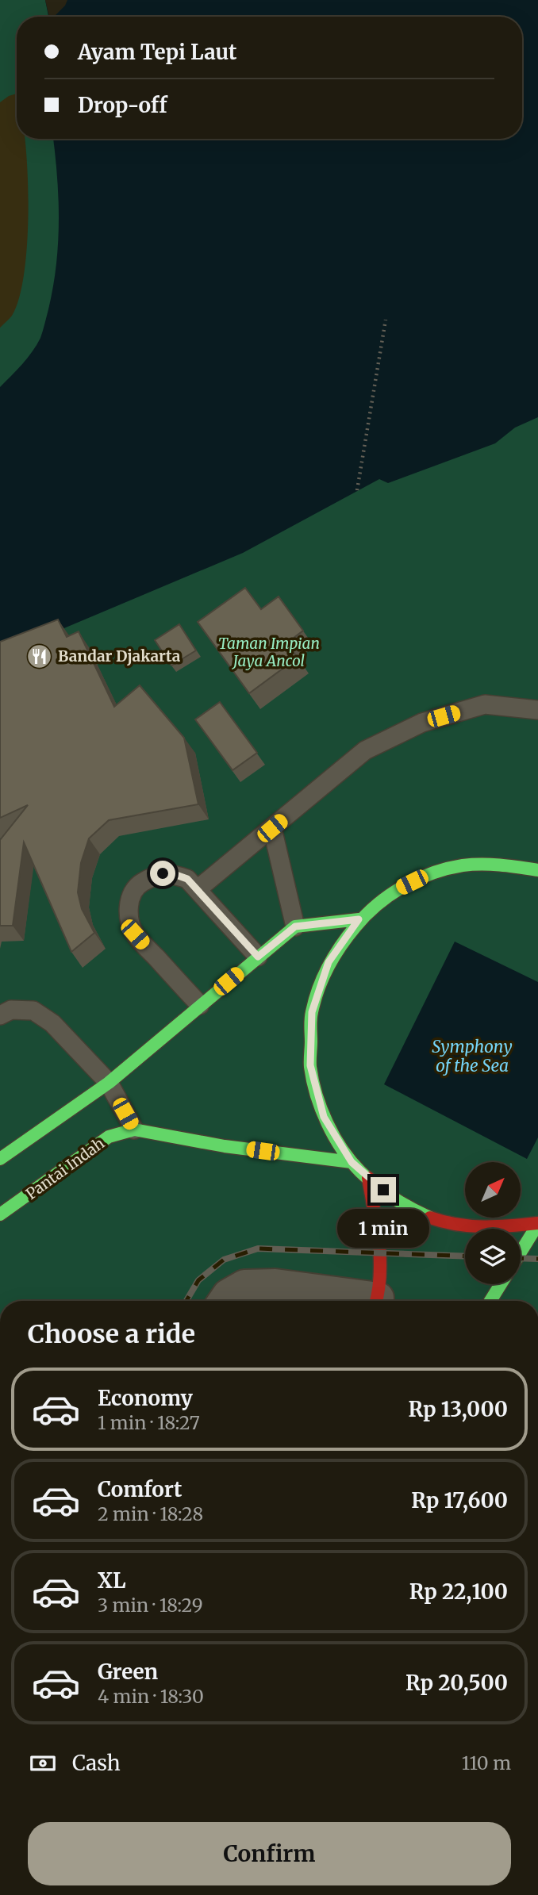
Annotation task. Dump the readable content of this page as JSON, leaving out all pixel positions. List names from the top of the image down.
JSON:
{
  "streets": {
    "street": ["Pantai Indah"]
  },
  "water": ["Symphony of the Sea"],
  "parks": ["Taman Impian Jaya Ancol"],
  "places": {
    "restaurant": ["Bandar Djakarta"]
  },
  "north": "top right",
  "page": {
    "banner": ["Ayam Tepi Laut", "Drop-off"],
    "bubble": "1 min",
    "heading": "Choose a ride",
    "list": [
      {
        "name": "Economy",
        "note": "1 min · 18:27",
        "value": "Rp 13,000"
      },
      {
        "name": "Comfort",
        "note": "2 min · 18:28",
        "value": "Rp 17,600"
      },
      {
        "name": "XL",
        "note": "3 min · 18:29",
        "value": "Rp 22,100"
      },
      {
        "name": "Green",
        "note": "4 min · 18:30",
        "value": "Rp 20,500"
      }
    ],
    "pay": ["Cash", "110 m"],
    "buttons": "Confirm"
  }
}
